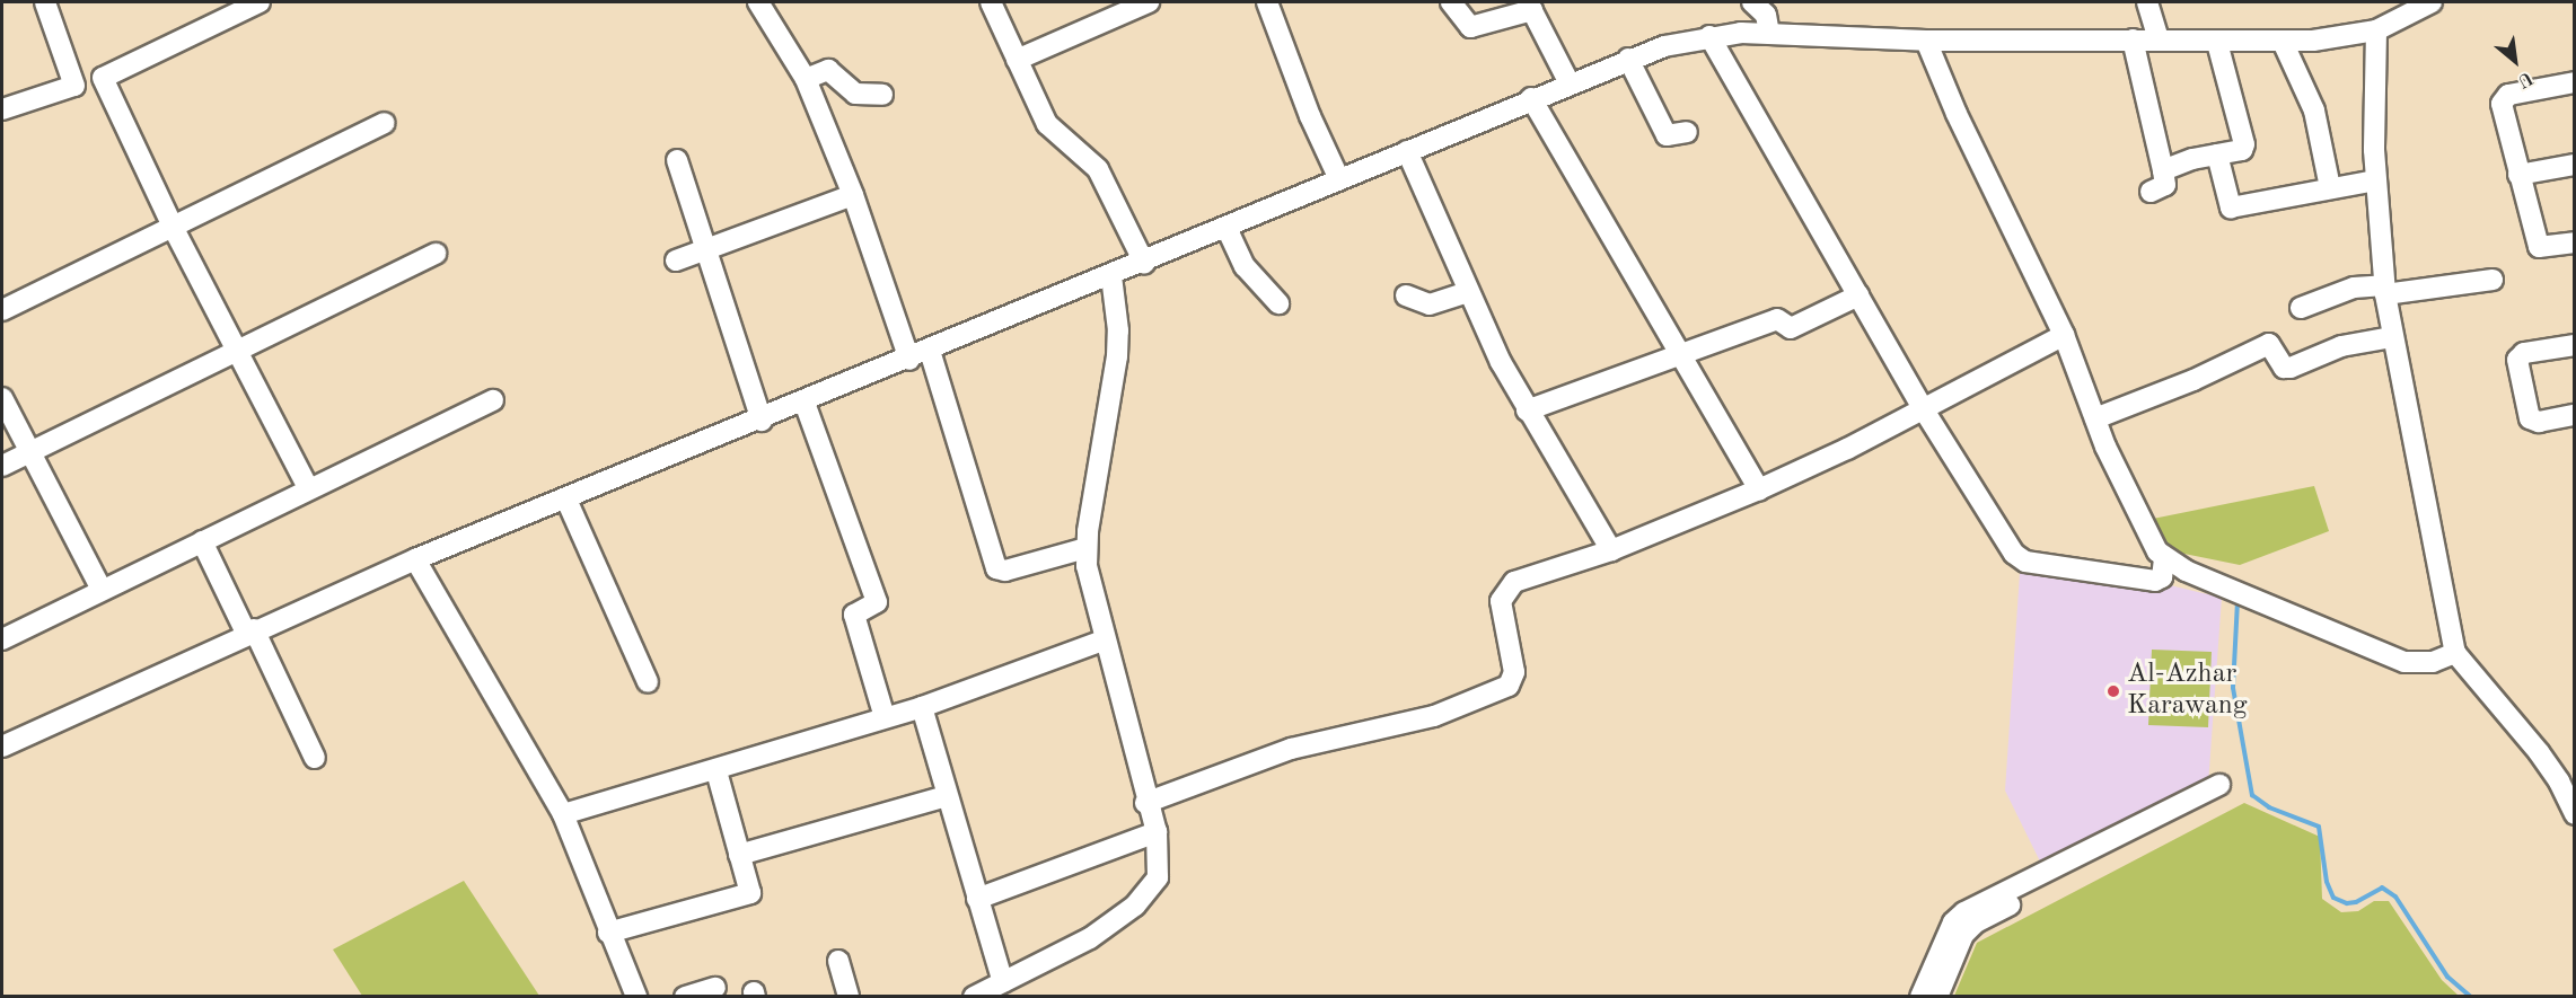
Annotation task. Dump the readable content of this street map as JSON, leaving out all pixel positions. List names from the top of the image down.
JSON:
{
  "places": ["Al-Azhar Karawang"],
  "north": "bottom right"
}
